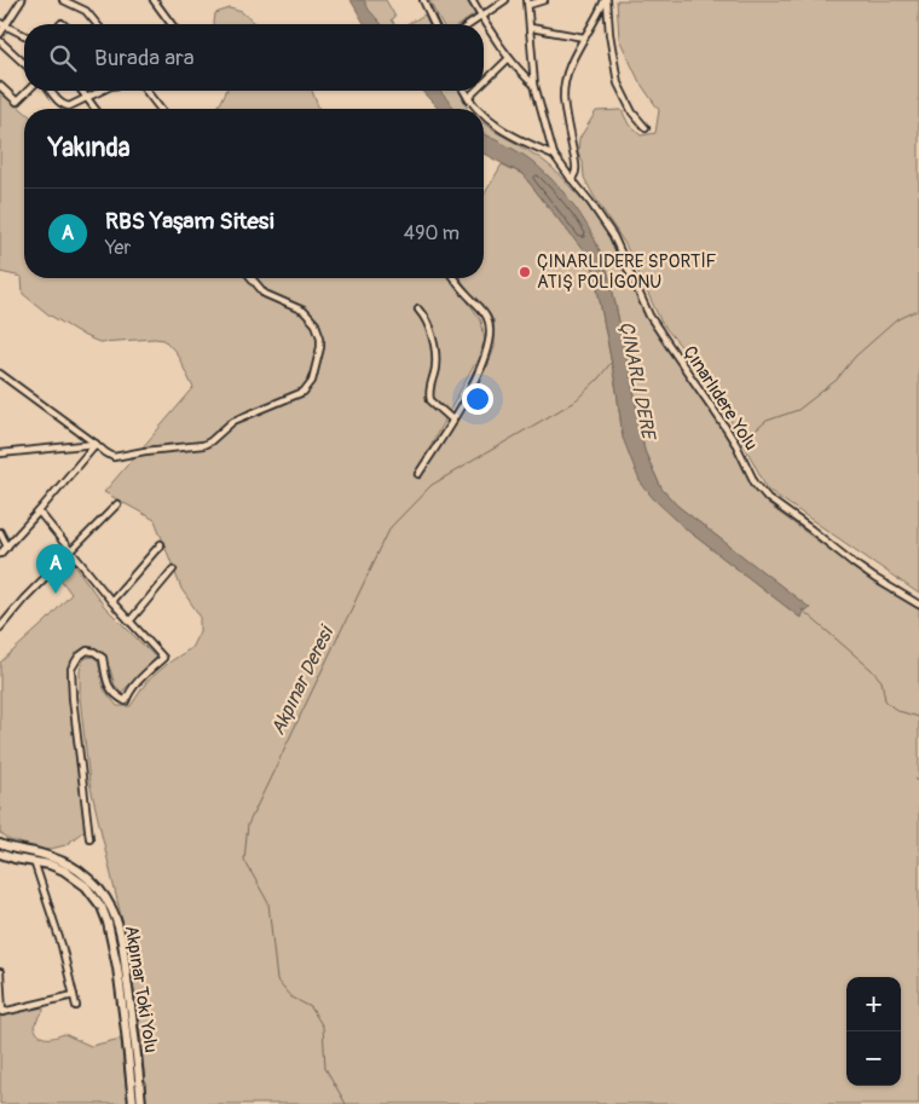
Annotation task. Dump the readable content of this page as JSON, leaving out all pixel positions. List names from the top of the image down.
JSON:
{
  "streets": {
    "main road": ["Akpınar Toki Yolu"],
    "street": ["Çınarlıdere Yolu"]
  },
  "water": ["ÇINARLI DERE", "Akpınar Deresi"],
  "places": ["ÇINARLIDERE SPORTİF ATIŞ POLİGONU"],
  "page": {
    "search": "Burada ara",
    "heading": "Yakında",
    "list": [
      {
        "mark": "A",
        "name": "RBS Yaşam Sitesi",
        "note": "Yer",
        "value": "490 m"
      }
    ],
    "pins": "A",
    "map_buttons": ["+", "−"]
  }
}
